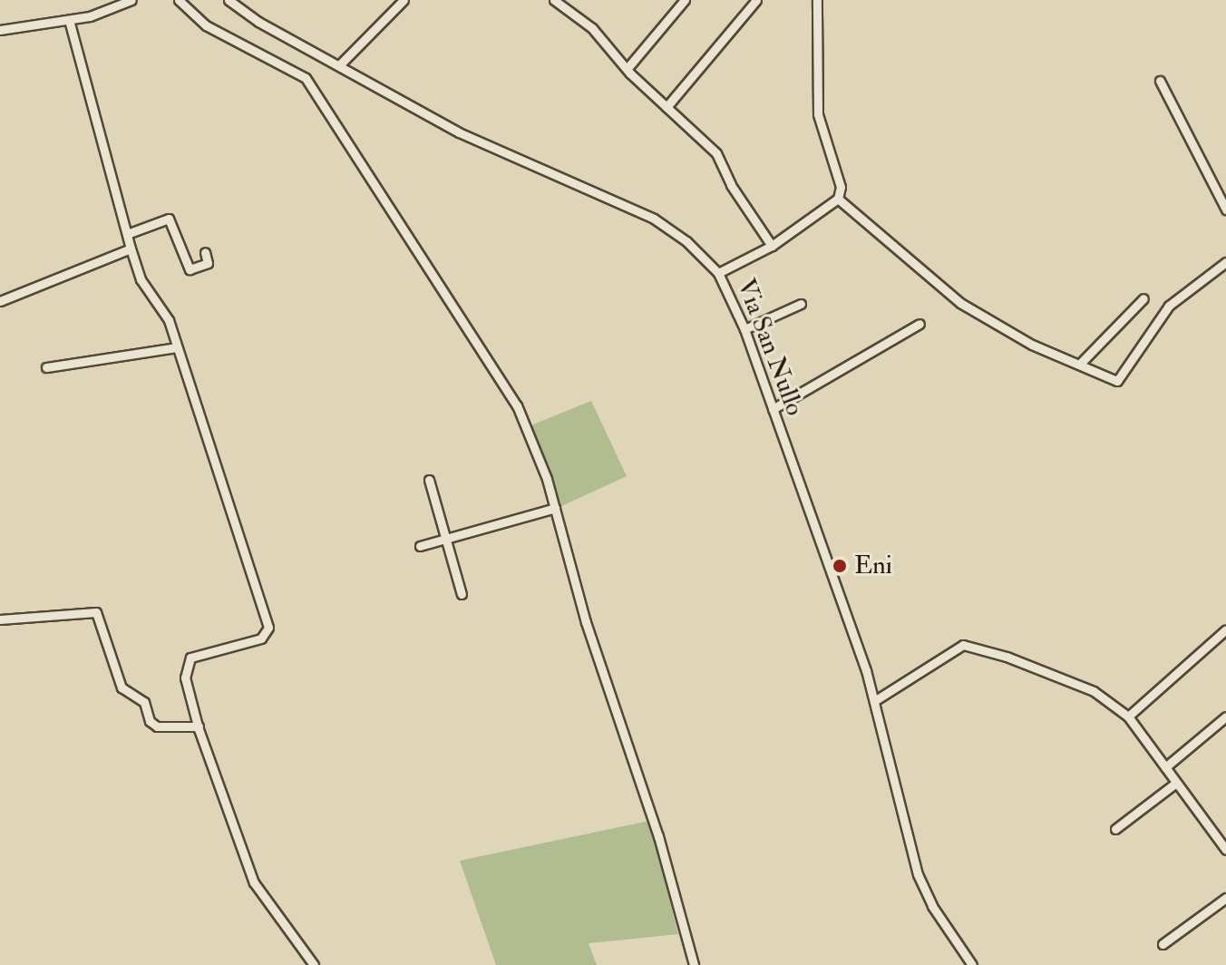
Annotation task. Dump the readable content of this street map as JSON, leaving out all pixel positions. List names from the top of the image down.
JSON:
{
  "streets": {
    "street": ["Via San Nullo"]
  },
  "places": ["Eni"]
}
